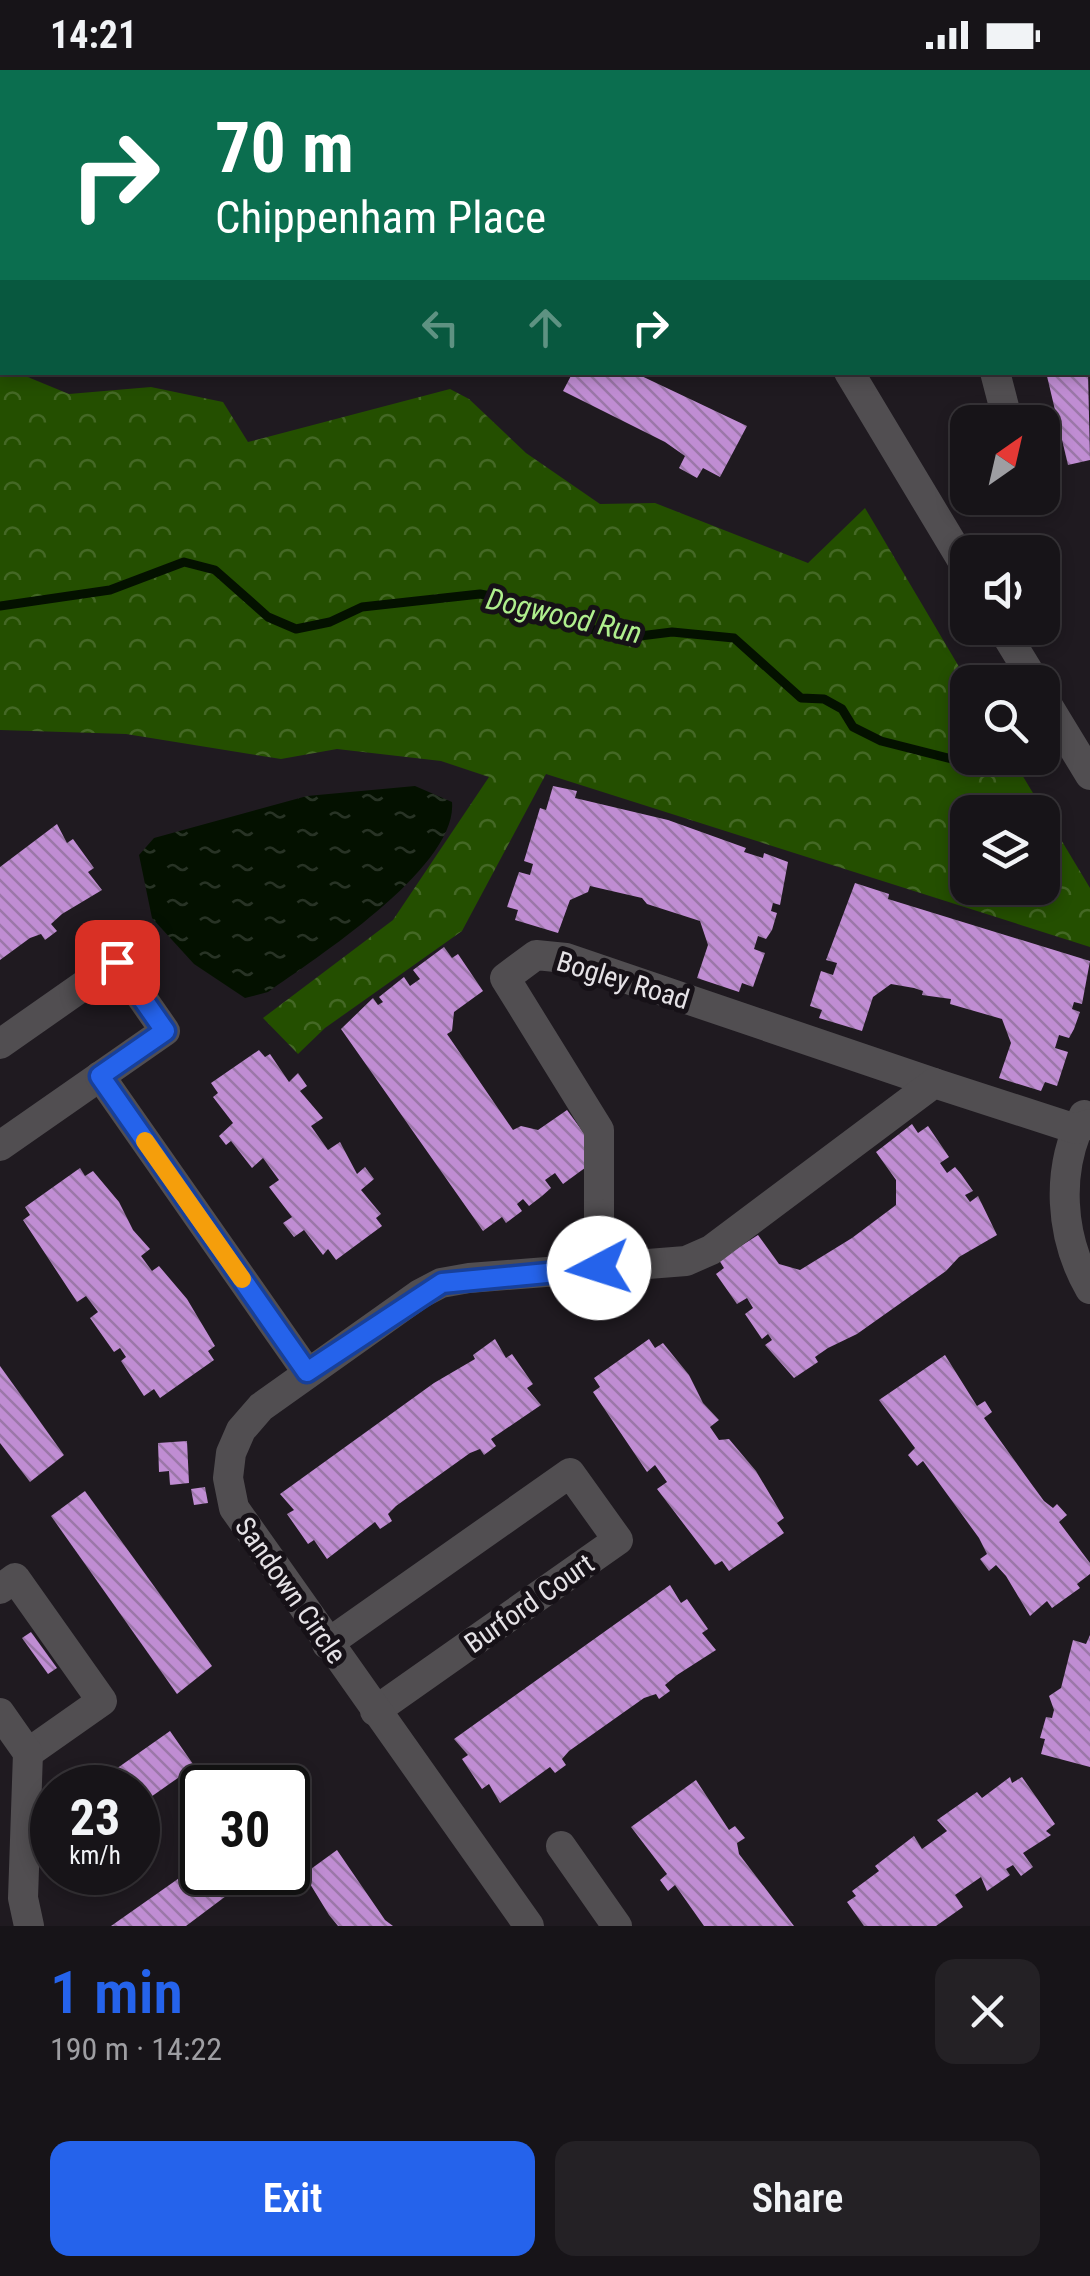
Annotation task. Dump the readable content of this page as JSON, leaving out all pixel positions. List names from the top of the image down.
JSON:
{
  "streets": {
    "street": ["Bogley Road", "Sandown Circle", "Burford Court"]
  },
  "crossings": [
    ["Bogley Road", "Sandown Circle"],
    ["Sandown Circle", "Burford Court"]
  ],
  "water": ["Dogwood Run"],
  "north": "top right",
  "page": {
    "status": "14:21",
    "turn": ["70 m", "Chippenham Place"],
    "speed": "23 km/h",
    "limit": "30",
    "heading": ["1 min", "190 m · 14:22"],
    "buttons": ["Exit", "Share"]
  }
}
